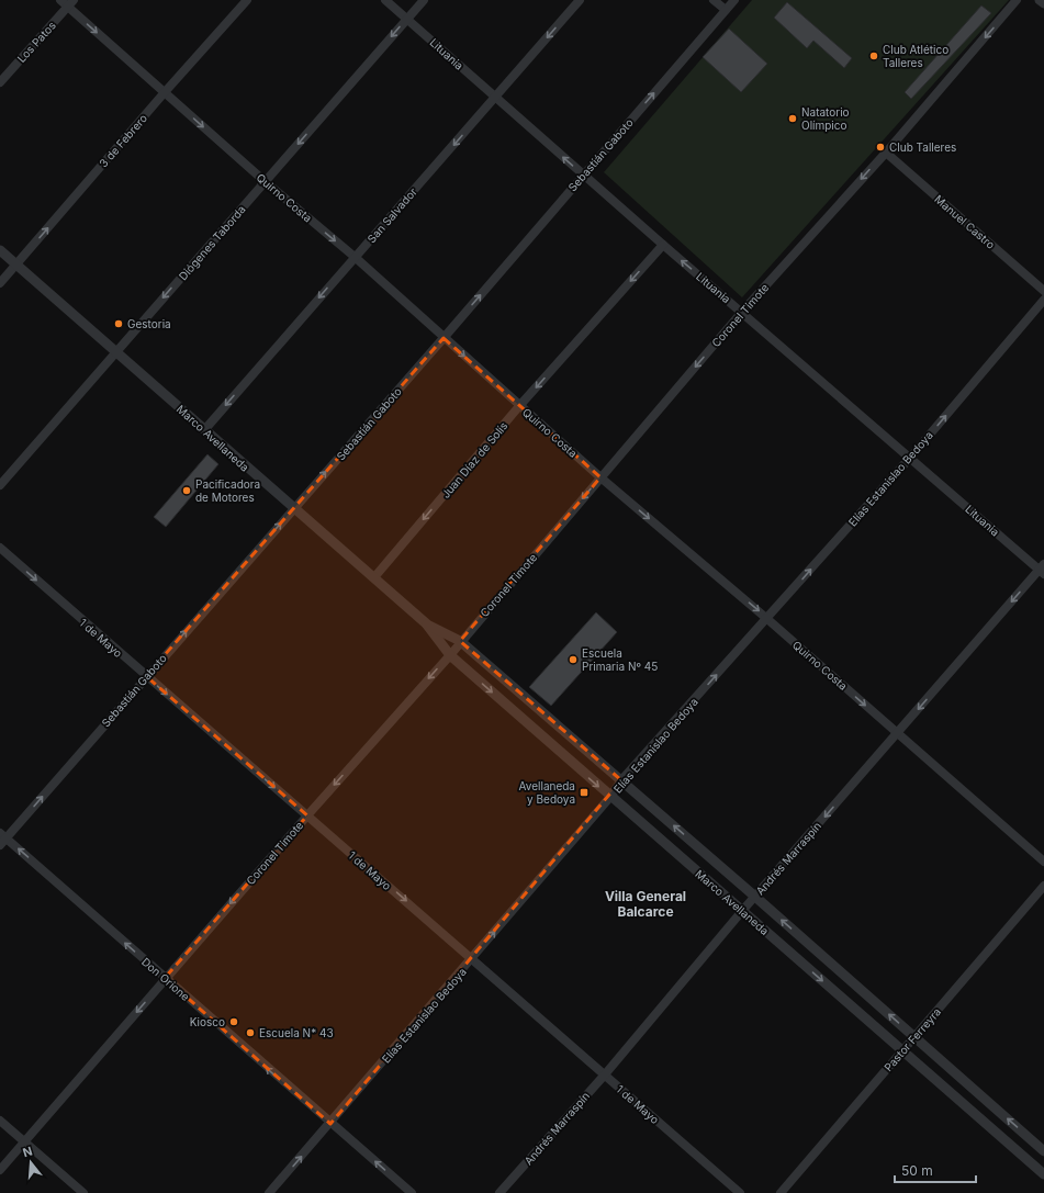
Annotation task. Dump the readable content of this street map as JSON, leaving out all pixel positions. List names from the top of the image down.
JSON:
{
  "streets": {
    "street": [
      "Los Patos",
      "Lituania",
      "3 de Febrero",
      "Sebastián Gaboto",
      "Quirno Costa",
      "San Salvador",
      "Manuel Castro",
      "Diógenes Taborda",
      "Coronel Timote",
      "Marco Avellaneda",
      "Juan Díaz de Solís",
      "Elías Estanislao Bedoya",
      "1 de Mayo",
      "Andrés Marraspín",
      "Don Orione",
      "Pastor Ferreyra"
    ]
  },
  "crossings": [
    ["Los Patos", "Quirno Costa"],
    ["Lituania", "Sebastián Gaboto"],
    ["Lituania", "San Salvador"],
    ["Lituania", "Diógenes Taborda"],
    ["Lituania", "Coronel Timote"],
    ["Lituania", "Juan Díaz de Solís"],
    ["Lituania", "Elías Estanislao Bedoya"],
    ["Lituania", "Andrés Marraspín"],
    ["3 de Febrero", "Quirno Costa"],
    ["3 de Febrero", "Marco Avellaneda"],
    ["Sebastián Gaboto", "Quirno Costa"],
    ["Sebastián Gaboto", "Marco Avellaneda"],
    ["Sebastián Gaboto", "1 de Mayo"],
    ["Sebastián Gaboto", "Don Orione"],
    ["Quirno Costa", "San Salvador"],
    ["Quirno Costa", "Diógenes Taborda"],
    ["Quirno Costa", "Coronel Timote"],
    ["Quirno Costa", "Juan Díaz de Solís"],
    ["Quirno Costa", "Elías Estanislao Bedoya"],
    ["Quirno Costa", "Andrés Marraspín"],
    ["San Salvador", "Marco Avellaneda"],
    ["Manuel Castro", "Coronel Timote"],
    ["Diógenes Taborda", "Marco Avellaneda"],
    ["Coronel Timote", "Marco Avellaneda"],
    ["Coronel Timote", "1 de Mayo"],
    ["Coronel Timote", "Don Orione"],
    ["Marco Avellaneda", "Juan Díaz de Solís"],
    ["Marco Avellaneda", "Elías Estanislao Bedoya"],
    ["Marco Avellaneda", "Andrés Marraspín"],
    ["Marco Avellaneda", "Pastor Ferreyra"],
    ["Elías Estanislao Bedoya", "1 de Mayo"],
    ["Elías Estanislao Bedoya", "Don Orione"],
    ["1 de Mayo", "Andrés Marraspín"]
  ],
  "one_way": [
    "3 de Febrero",
    "Sebastián Gaboto",
    "Quirno Costa",
    "San Salvador",
    "Diógenes Taborda",
    "Coronel Timote",
    "Juan Díaz de Solís",
    "Elías Estanislao Bedoya",
    "1 de Mayo",
    "Andrés Marraspín",
    "Don Orione"
  ],
  "districts": ["Villa General Balcarce"],
  "places": {
    "other": [
      "Club Atlético Talleres",
      "Natatorio Olímpico",
      "Club Talleres",
      "Gestoria",
      "Pacificadora de Motores",
      "Escuela Primaria Nº 45",
      "Kiosco",
      "Escuela N* 43"
    ],
    "transit": ["Avellaneda y Bedoya"]
  },
  "scale_bar": "50 m",
  "north": "top"
}
